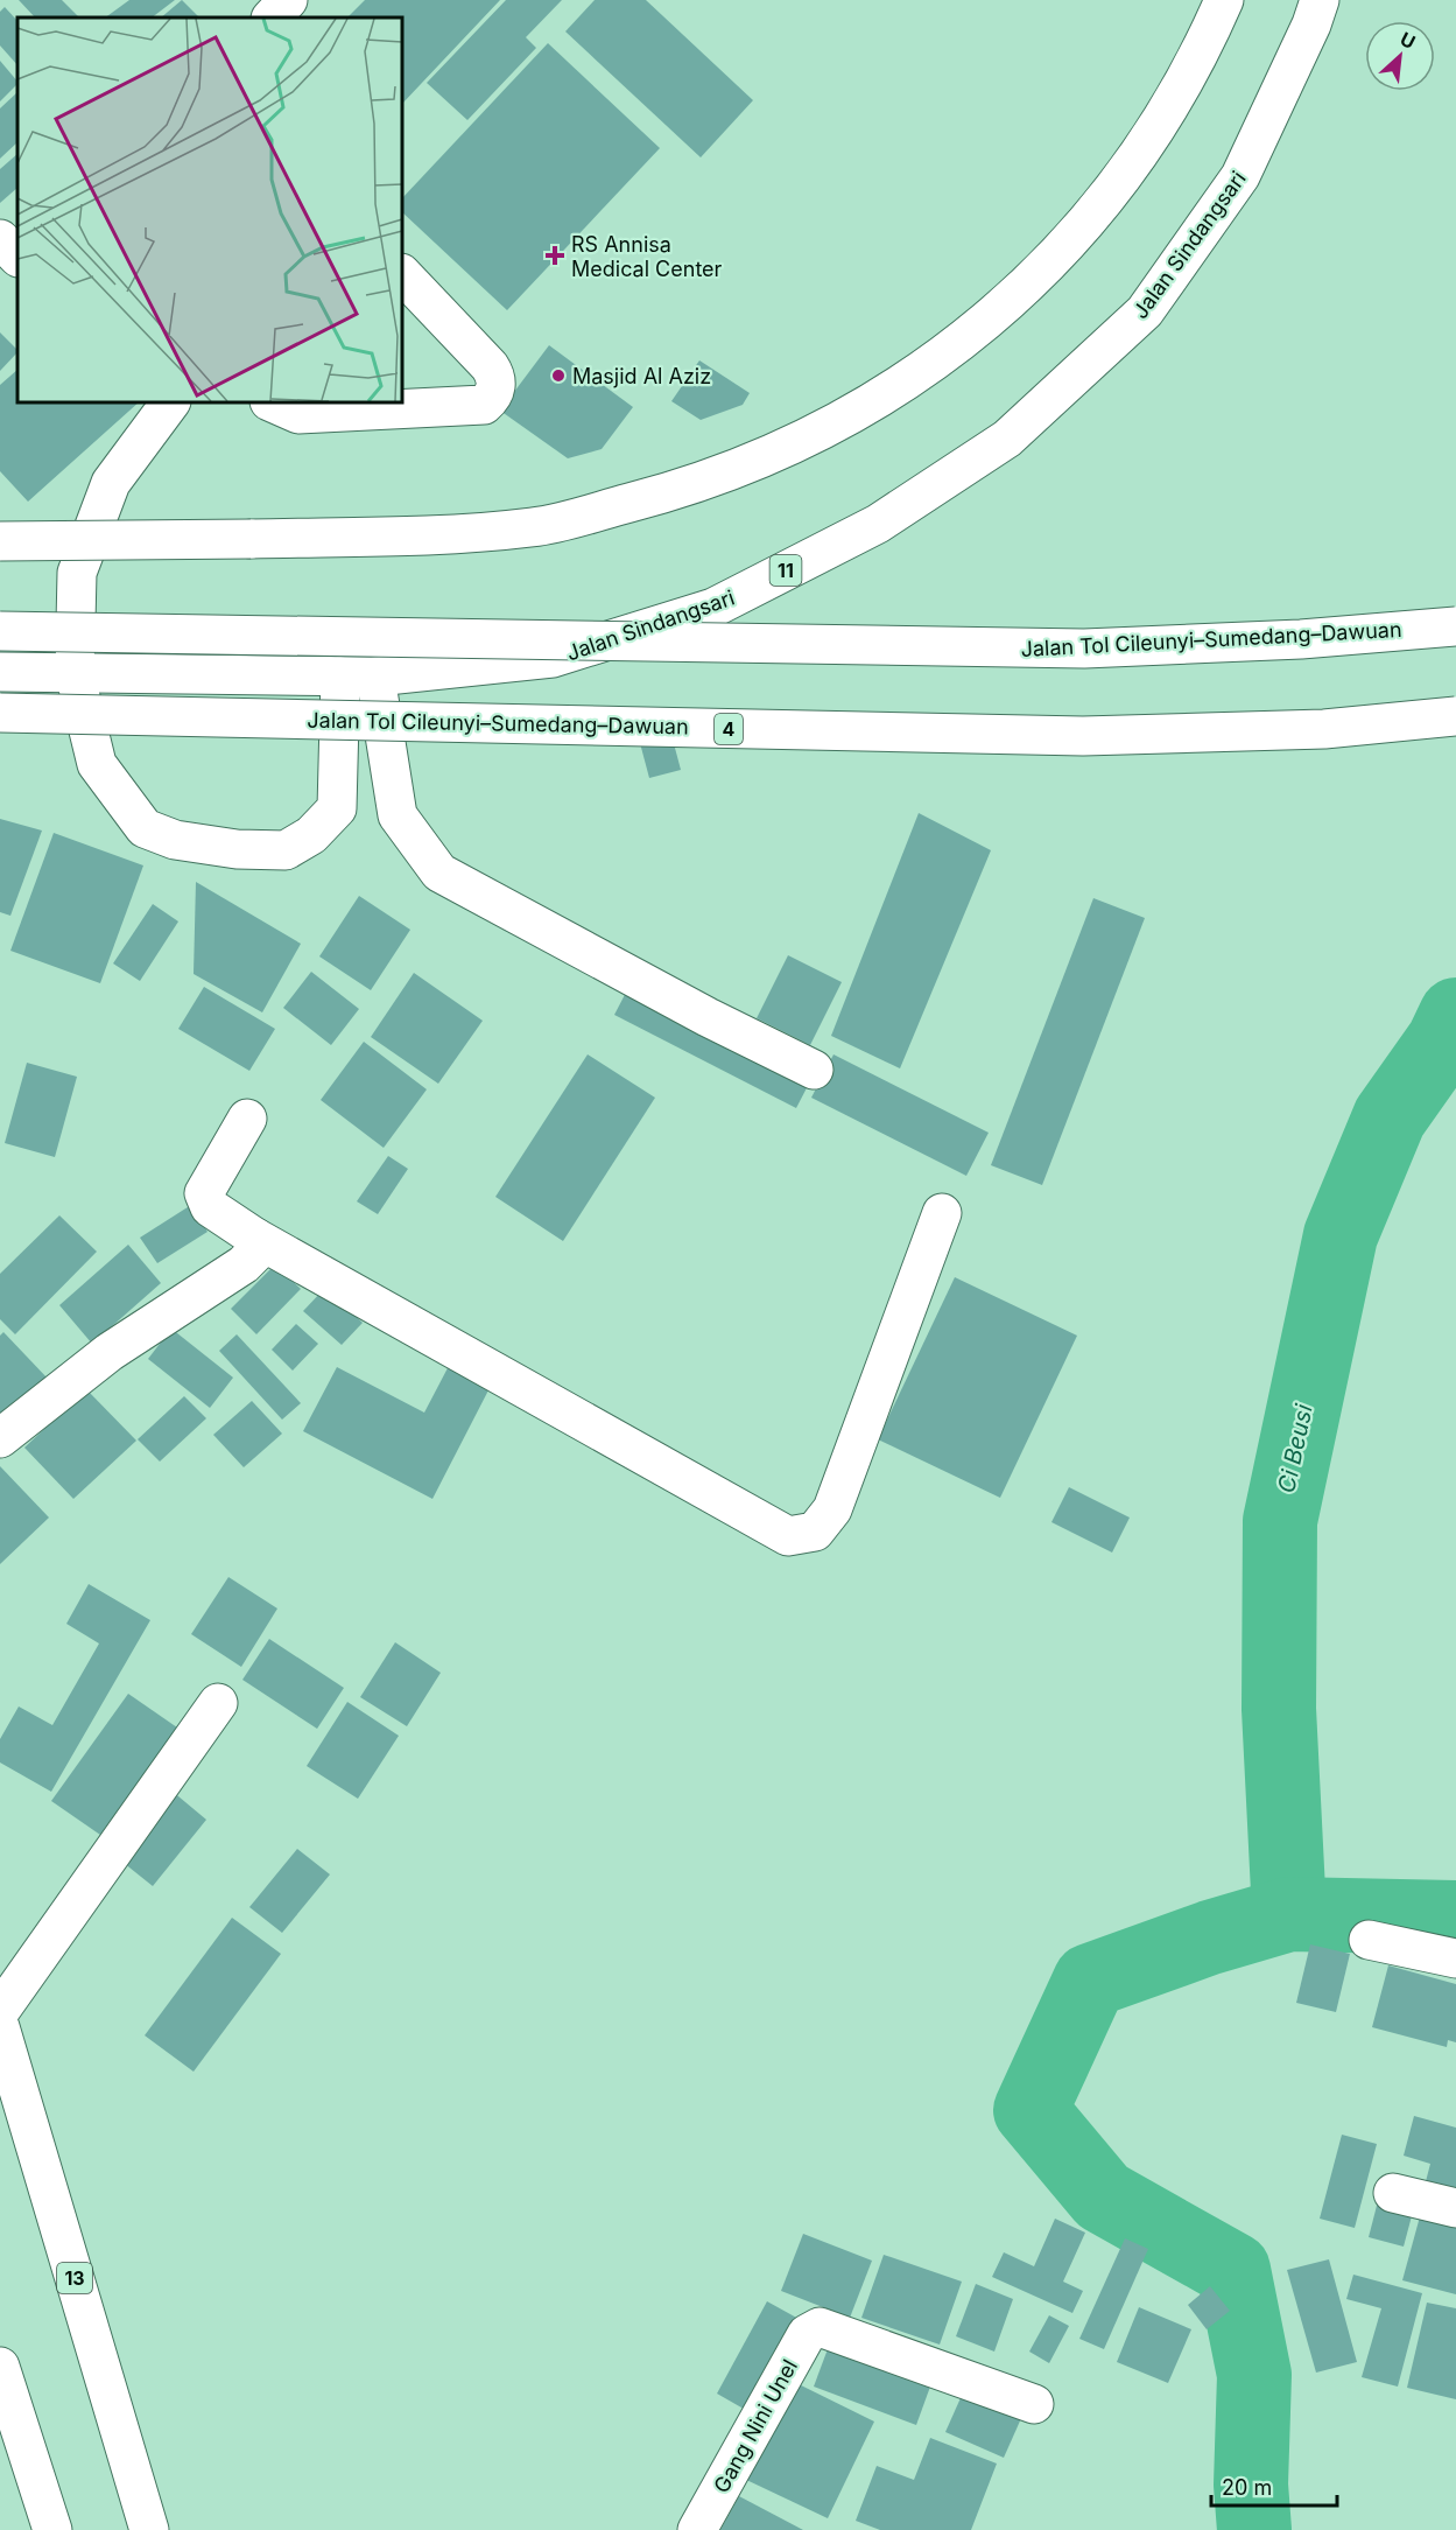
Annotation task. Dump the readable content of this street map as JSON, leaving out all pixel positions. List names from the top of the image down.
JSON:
{
  "streets": {
    "main road": [
      "Jalan Sindangsari",
      "11",
      "Jalan Tol Cileunyi–Sumedang–Dawuan",
      "4",
      "13",
      "Gang Nini Unel"
    ]
  },
  "water": ["Ci Beusi"],
  "places": {
    "health": ["RS Annisa Medical Center"],
    "other": ["Masjid Al Aziz"]
  },
  "scale_bar": "20 m",
  "north": "top right"
}
